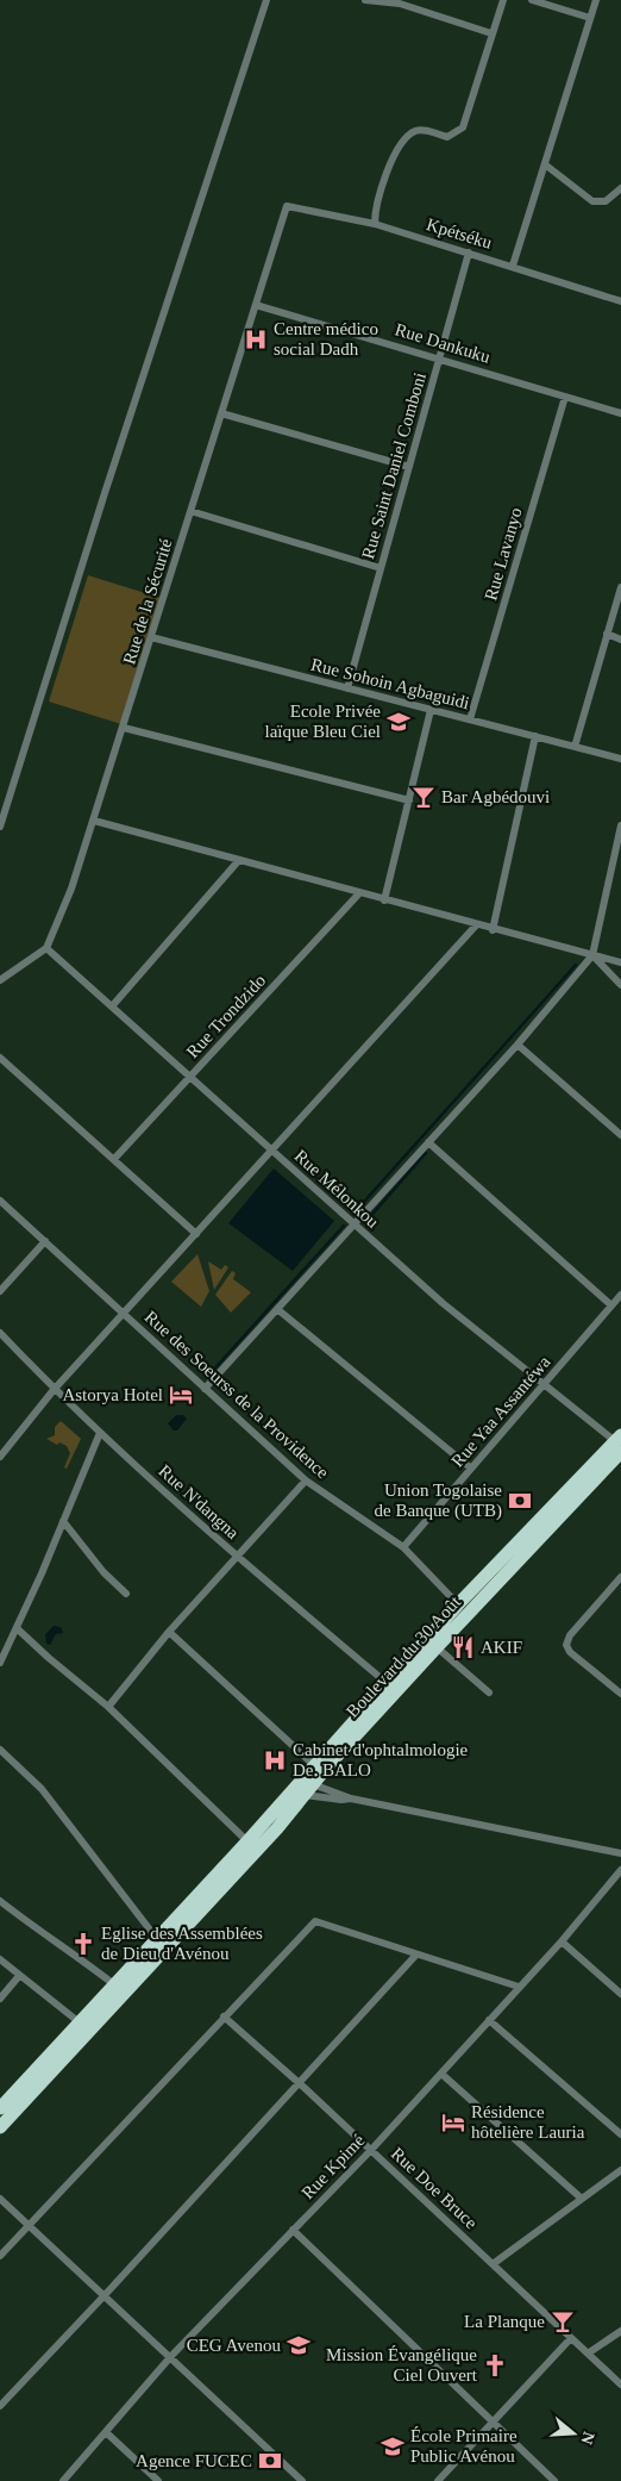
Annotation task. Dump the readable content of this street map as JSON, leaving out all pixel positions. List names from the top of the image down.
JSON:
{
  "streets": {
    "highway": ["Boulevard du 30 Août"],
    "street": [
      "Kpétséku",
      "Rue Dankuku",
      "Rue Saint Daniel Comboni",
      "Rue Lavanyo",
      "Rue de la Sécurité",
      "Rue Sohoin Agbaguidi",
      "Rue Trondzido",
      "Rue Mélonkou",
      "Rue des Soeurss de la Providence",
      "Rue Yaa Assantéwa",
      "Rue N'dangna",
      "Rue Kpimé",
      "Rue Doe Bruce"
    ]
  },
  "crossings": [
    ["Kpétséku", "Rue Saint Daniel Comboni"],
    ["Kpétséku", "Rue de la Sécurité"],
    ["Rue Dankuku", "Rue Saint Daniel Comboni"],
    ["Rue Dankuku", "Rue Lavanyo"],
    ["Rue Dankuku", "Rue de la Sécurité"],
    ["Rue Saint Daniel Comboni", "Rue Sohoin Agbaguidi"],
    ["Rue Lavanyo", "Rue Sohoin Agbaguidi"],
    ["Rue de la Sécurité", "Rue Sohoin Agbaguidi"],
    ["Rue de la Sécurité", "Rue Mélonkou"],
    ["Rue Trondzido", "Rue Mélonkou"],
    ["Rue Mélonkou", "Rue Yaa Assantéwa"],
    ["Rue Mélonkou", "Boulevard du 30 Août"],
    ["Rue des Soeurss de la Providence", "Rue Yaa Assantéwa"],
    ["Rue des Soeurss de la Providence", "Boulevard du 30 Août"],
    ["Rue N'dangna", "Boulevard du 30 Août"],
    ["Rue Kpimé", "Rue Doe Bruce"]
  ],
  "places": {
    "hospital": ["Centre médico social Dadh", "Cabinet d'ophtalmologie De. BALO"],
    "school or university": ["Ecole Privée laïque Bleu Ciel", "CEG Avenou", "École Primaire Public Avénou"],
    "bar": ["Bar Agbédouvi", "La Planque"],
    "hotel": ["Astorya Hotel", "Résidence hôtelière Lauria"],
    "bank": ["Union Togolaise de Banque (UTB)", "Agence FUCEC"],
    "restaurant": ["AKIF"],
    "church": ["Eglise des Assemblées de Dieu d'Avénou", "Mission Évangélique Ciel Ouvert"]
  },
  "north": "right"
}
